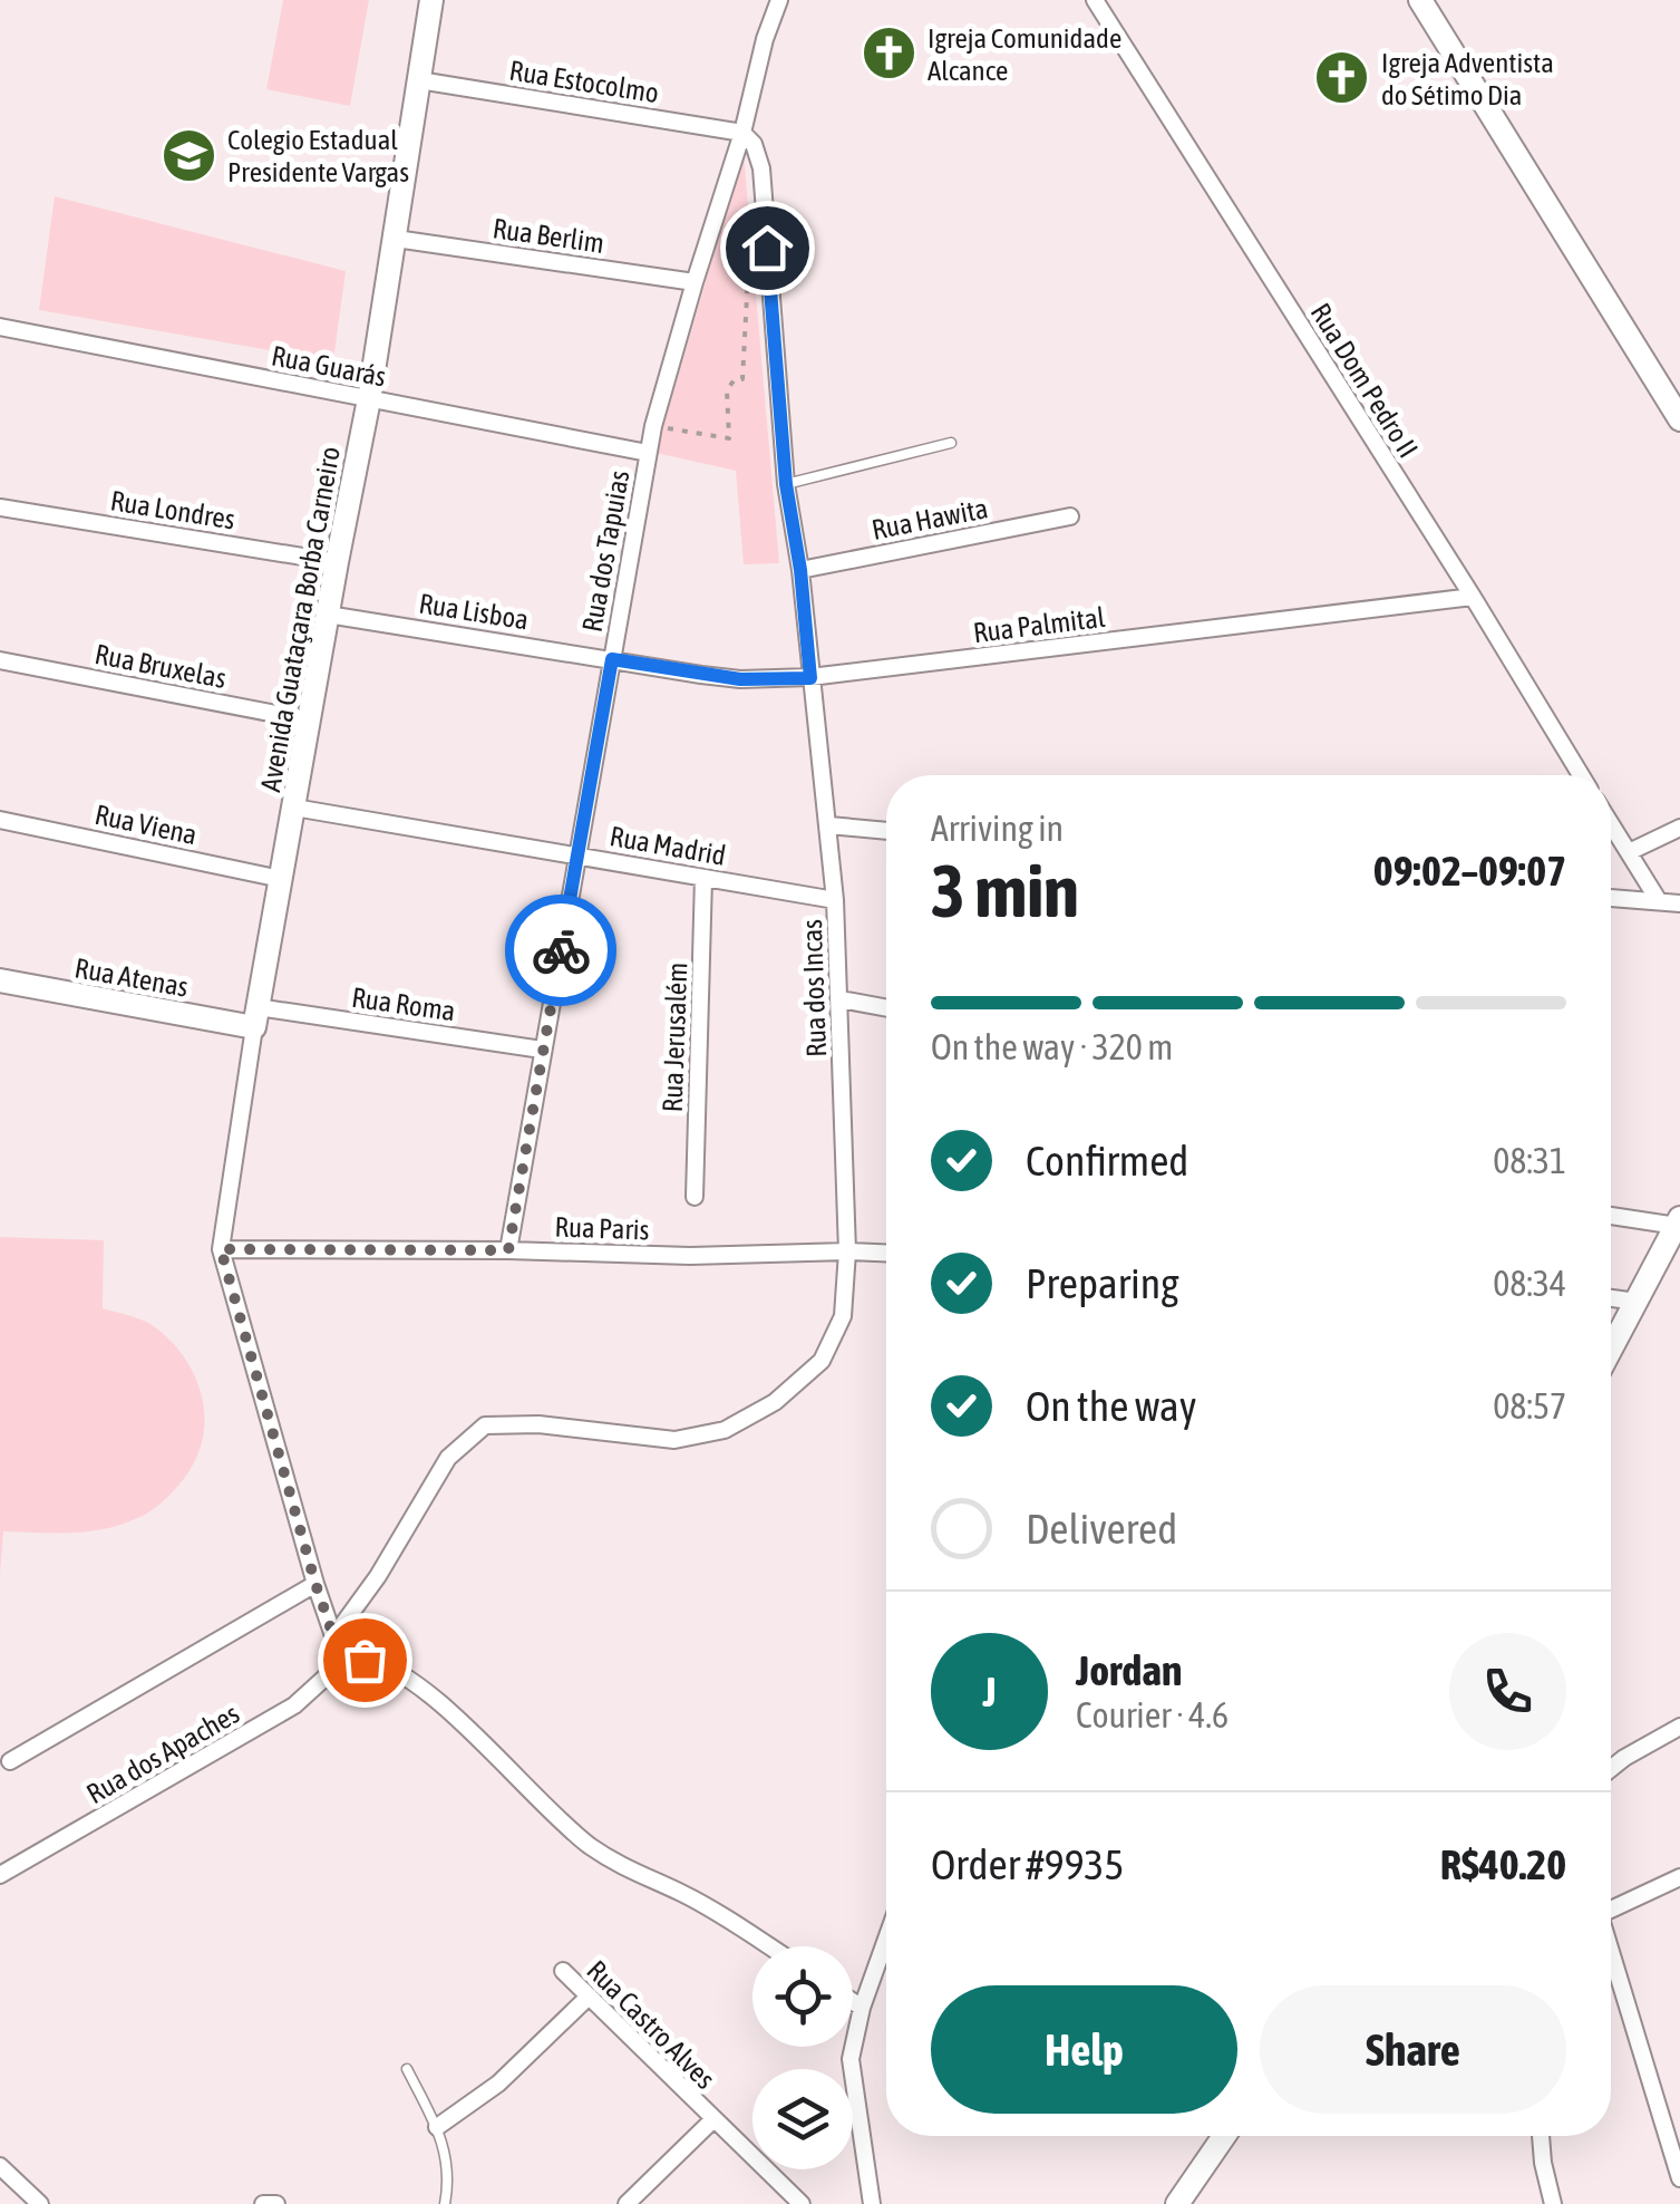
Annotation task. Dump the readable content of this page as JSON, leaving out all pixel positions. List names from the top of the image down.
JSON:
{
  "streets": {
    "street": [
      "Rua Estocolmo",
      "Rua Berlim",
      "Rua Guarás",
      "Rua Dom Pedro II",
      "Rua Londres",
      "Rua Hawita",
      "Rua dos Tapuias",
      "Rua Lisboa",
      "Avenida Guataçara Borba Carneiro",
      "Rua Palmital",
      "Rua Bruxelas",
      "Rua Viena",
      "Rua Madrid",
      "Rua Atenas",
      "Rua dos Incas",
      "Rua Roma",
      "Rua Jerusalém",
      "Rua Paris",
      "Rua dos Apaches",
      "Rua Castro Alves"
    ]
  },
  "crossings": [
    ["Rua Estocolmo", "Rua dos Tapuias"],
    ["Rua Estocolmo", "Avenida Guataçara Borba Carneiro"],
    ["Rua Estocolmo", "Rua dos Incas"],
    ["Rua Berlim", "Rua dos Tapuias"],
    ["Rua Berlim", "Avenida Guataçara Borba Carneiro"],
    ["Rua Guarás", "Rua dos Tapuias"],
    ["Rua Guarás", "Avenida Guataçara Borba Carneiro"],
    ["Rua Dom Pedro II", "Rua Palmital"],
    ["Rua Londres", "Avenida Guataçara Borba Carneiro"],
    ["Rua Hawita", "Rua dos Incas"],
    ["Rua dos Tapuias", "Rua Lisboa"],
    ["Rua dos Tapuias", "Rua Palmital"],
    ["Rua dos Tapuias", "Rua Madrid"],
    ["Rua dos Tapuias", "Rua dos Incas"],
    ["Rua dos Tapuias", "Rua Roma"],
    ["Rua dos Tapuias", "Rua Paris"],
    ["Rua Lisboa", "Avenida Guataçara Borba Carneiro"],
    ["Rua Lisboa", "Rua Palmital"],
    ["Avenida Guataçara Borba Carneiro", "Rua Bruxelas"],
    ["Avenida Guataçara Borba Carneiro", "Rua Viena"],
    ["Avenida Guataçara Borba Carneiro", "Rua Madrid"],
    ["Avenida Guataçara Borba Carneiro", "Rua Atenas"],
    ["Avenida Guataçara Borba Carneiro", "Rua Roma"],
    ["Avenida Guataçara Borba Carneiro", "Rua Paris"],
    ["Rua Palmital", "Rua dos Incas"],
    ["Rua Madrid", "Rua dos Incas"],
    ["Rua Madrid", "Rua Jerusalém"],
    ["Rua Atenas", "Rua Roma"],
    ["Rua dos Incas", "Rua Paris"]
  ],
  "places": {
    "church": ["Igreja Comunidade Alcance", "Igreja Adventista do Sétimo Dia"],
    "school or university": ["Colegio Estadual Presidente Vargas"]
  },
  "page": {
    "heading": ["3 min", "Arriving in", "09:02–09:07"],
    "panel": [
      "Jordan",
      "Courier · 4.6",
      "Order #9935",
      "R$40.20"
    ],
    "bar": "On the way · 320 m",
    "list": [
      ["Confirmed", "08:31"],
      ["Preparing", "08:34"],
      ["On the way", "08:57"],
      "Delivered"
    ],
    "round": "J",
    "buttons": ["Help", "Share"]
  }
}
